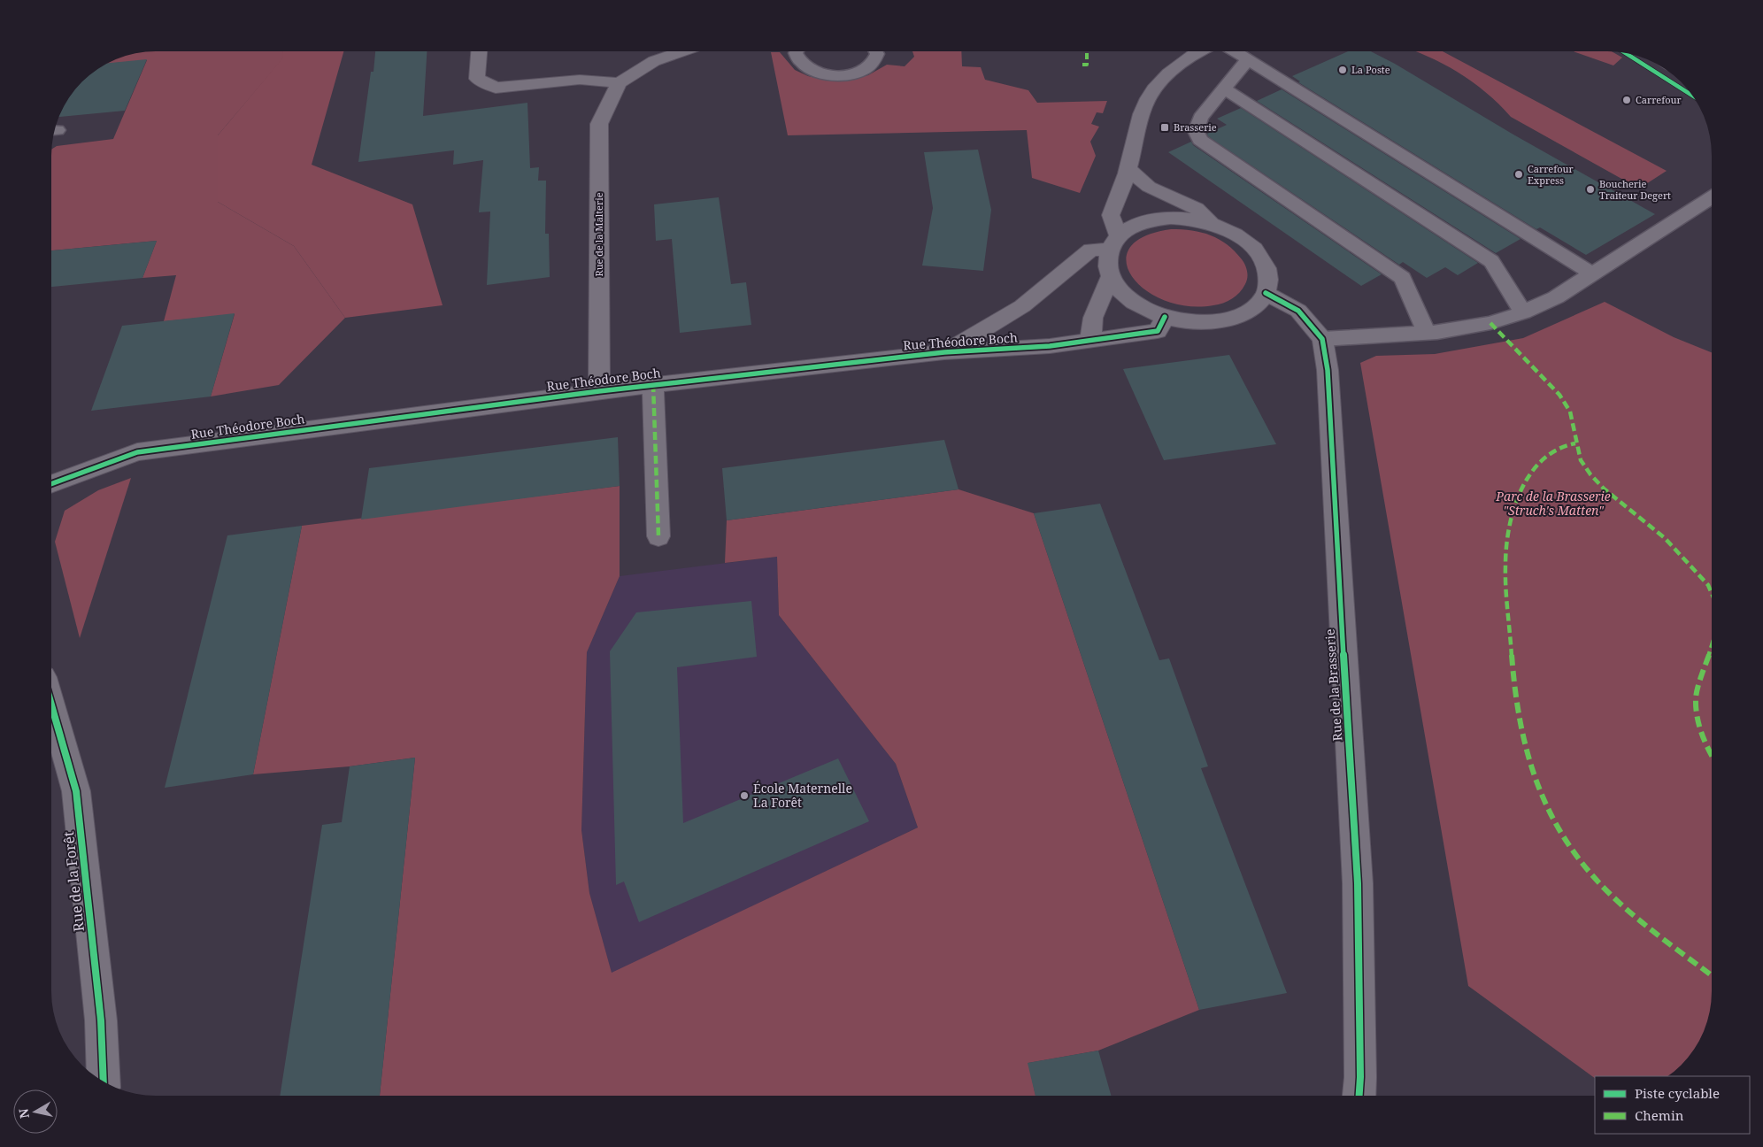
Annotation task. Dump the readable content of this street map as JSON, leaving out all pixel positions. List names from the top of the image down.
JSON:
{
  "streets": {
    "street": [
      "Rue de la Malterie",
      "Rue Théodore Boch",
      "Rue de la Brasserie",
      "Rue de la Forêt"
    ]
  },
  "crossings": [
    ["Rue de la Malterie", "Rue Théodore Boch"]
  ],
  "parks": ["Parc de la Brasserie \"Struch's Matten\""],
  "places": {
    "other": [
      "La Poste",
      "Carrefour",
      "Carrefour Express",
      "Boucherie Traiteur Degert",
      "École Maternelle La Forêt"
    ],
    "transit": ["Brasserie"]
  },
  "legend": ["Piste cyclable", "Chemin"],
  "north": "left"
}
